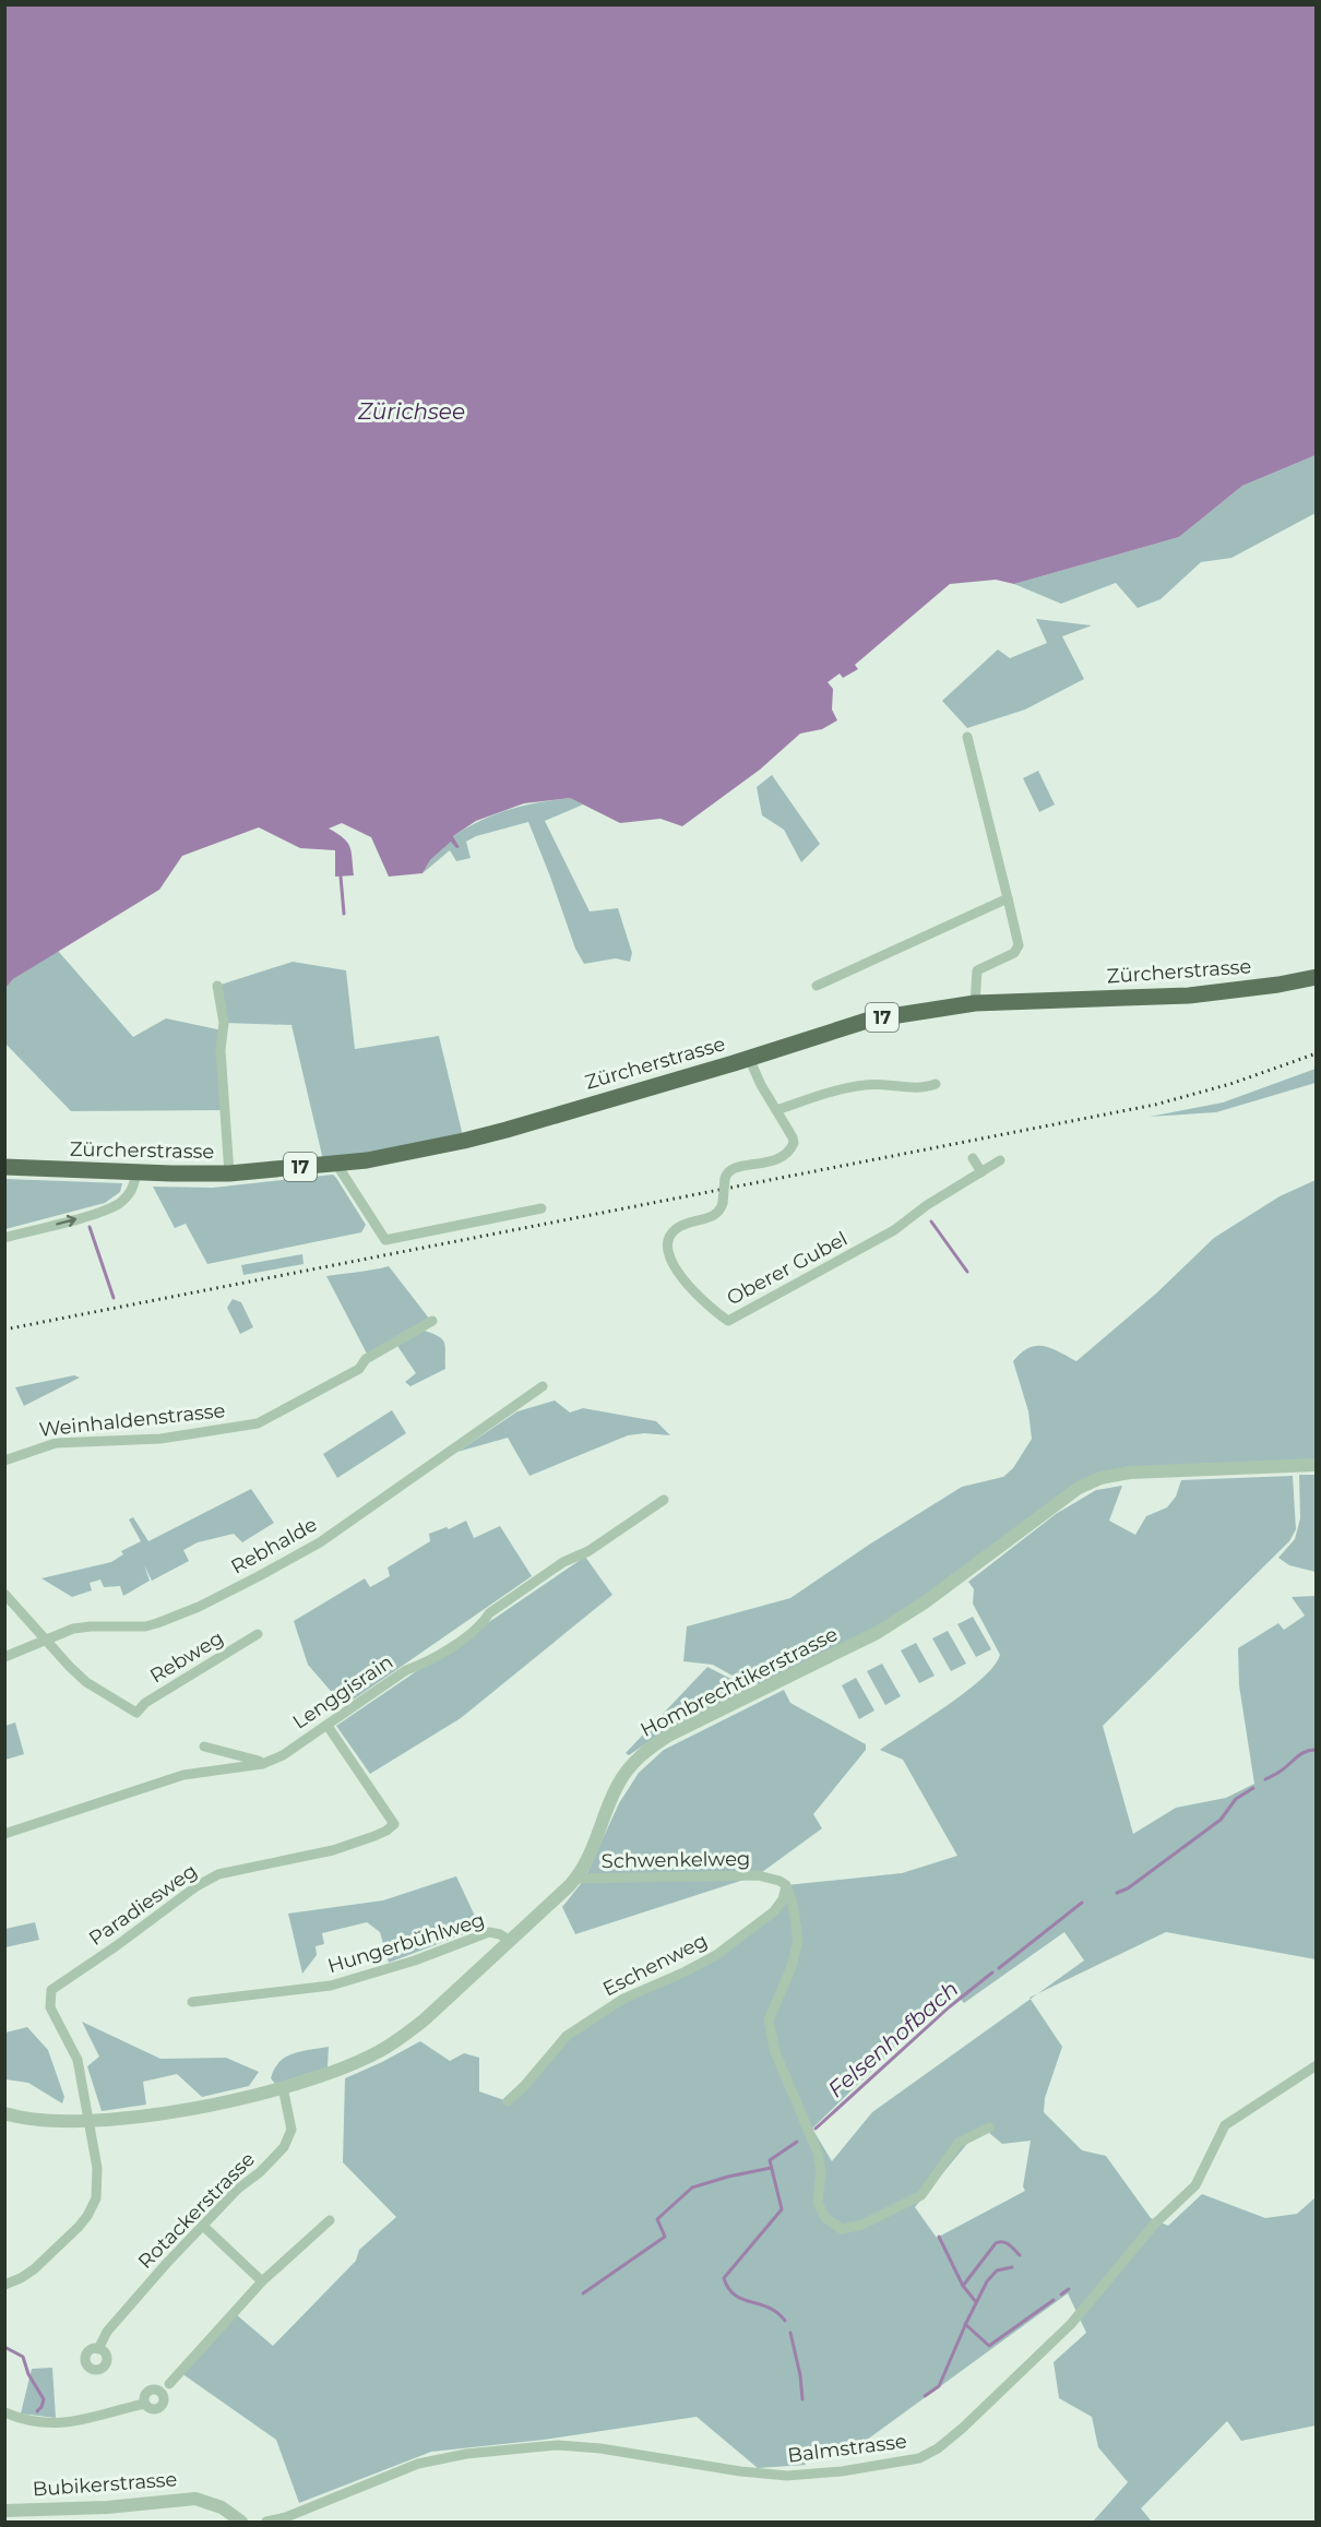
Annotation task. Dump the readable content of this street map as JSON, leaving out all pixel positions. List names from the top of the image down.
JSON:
{
  "streets": {
    "main road": ["Zürcherstrasse", "17"],
    "street": [
      "Oberer Gubel",
      "Weinhaldenstrasse",
      "Rebhalde",
      "Rebweg",
      "Hombrechtikerstrasse",
      "Lenggisrain",
      "Schwenkelweg",
      "Paradiesweg",
      "Hungerbühlweg",
      "Eschenweg",
      "Rotackerstrasse",
      "Balmstrasse",
      "Bubikerstrasse"
    ]
  },
  "crossings": [
    ["Zürcherstrasse", "Oberer Gubel"],
    ["Rebhalde", "Rebweg"],
    ["Hombrechtikerstrasse", "Schwenkelweg"],
    ["Hombrechtikerstrasse", "Paradiesweg"],
    ["Hombrechtikerstrasse", "Hungerbühlweg"],
    ["Hombrechtikerstrasse", "Rotackerstrasse"],
    ["Lenggisrain", "Paradiesweg"],
    ["Schwenkelweg", "Eschenweg"]
  ],
  "water": ["Zürichsee", "Felsenhofbach"]
}
